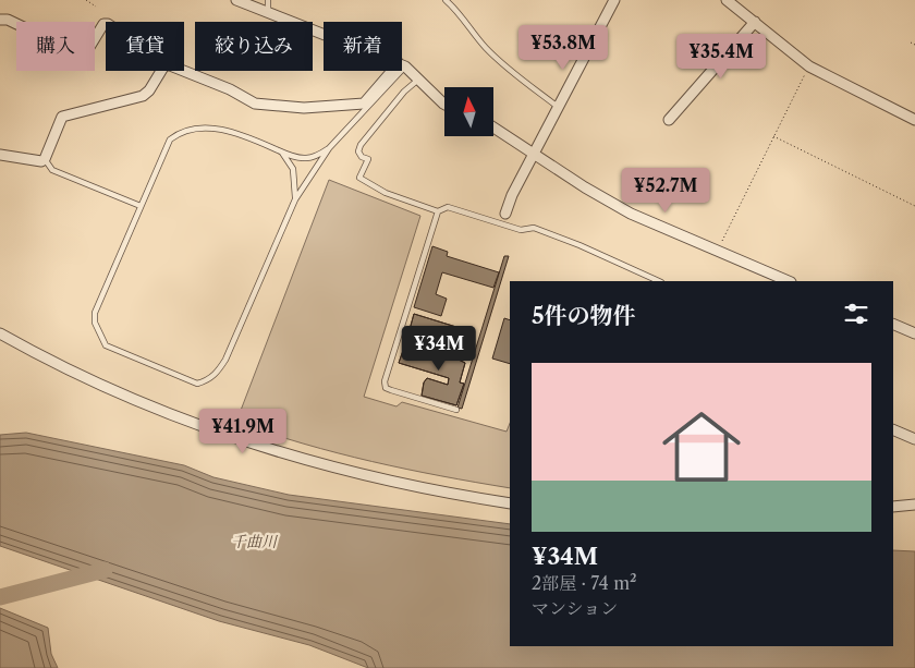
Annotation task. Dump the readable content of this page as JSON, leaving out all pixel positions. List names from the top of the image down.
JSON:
{
  "water": ["千曲川"],
  "north": "top",
  "page": {
    "chip": [
      "購入",
      "賃貸",
      "絞り込み",
      "新着"
    ],
    "price": [
      "¥53.8M",
      "¥35.4M",
      "¥52.7M",
      "¥34M",
      "¥41.9M"
    ],
    "heading": "5件の物件",
    "list": [
      {
        "name": "¥34M",
        "note": "2部屋 · 74 m² · マンション"
      }
    ]
  }
}
